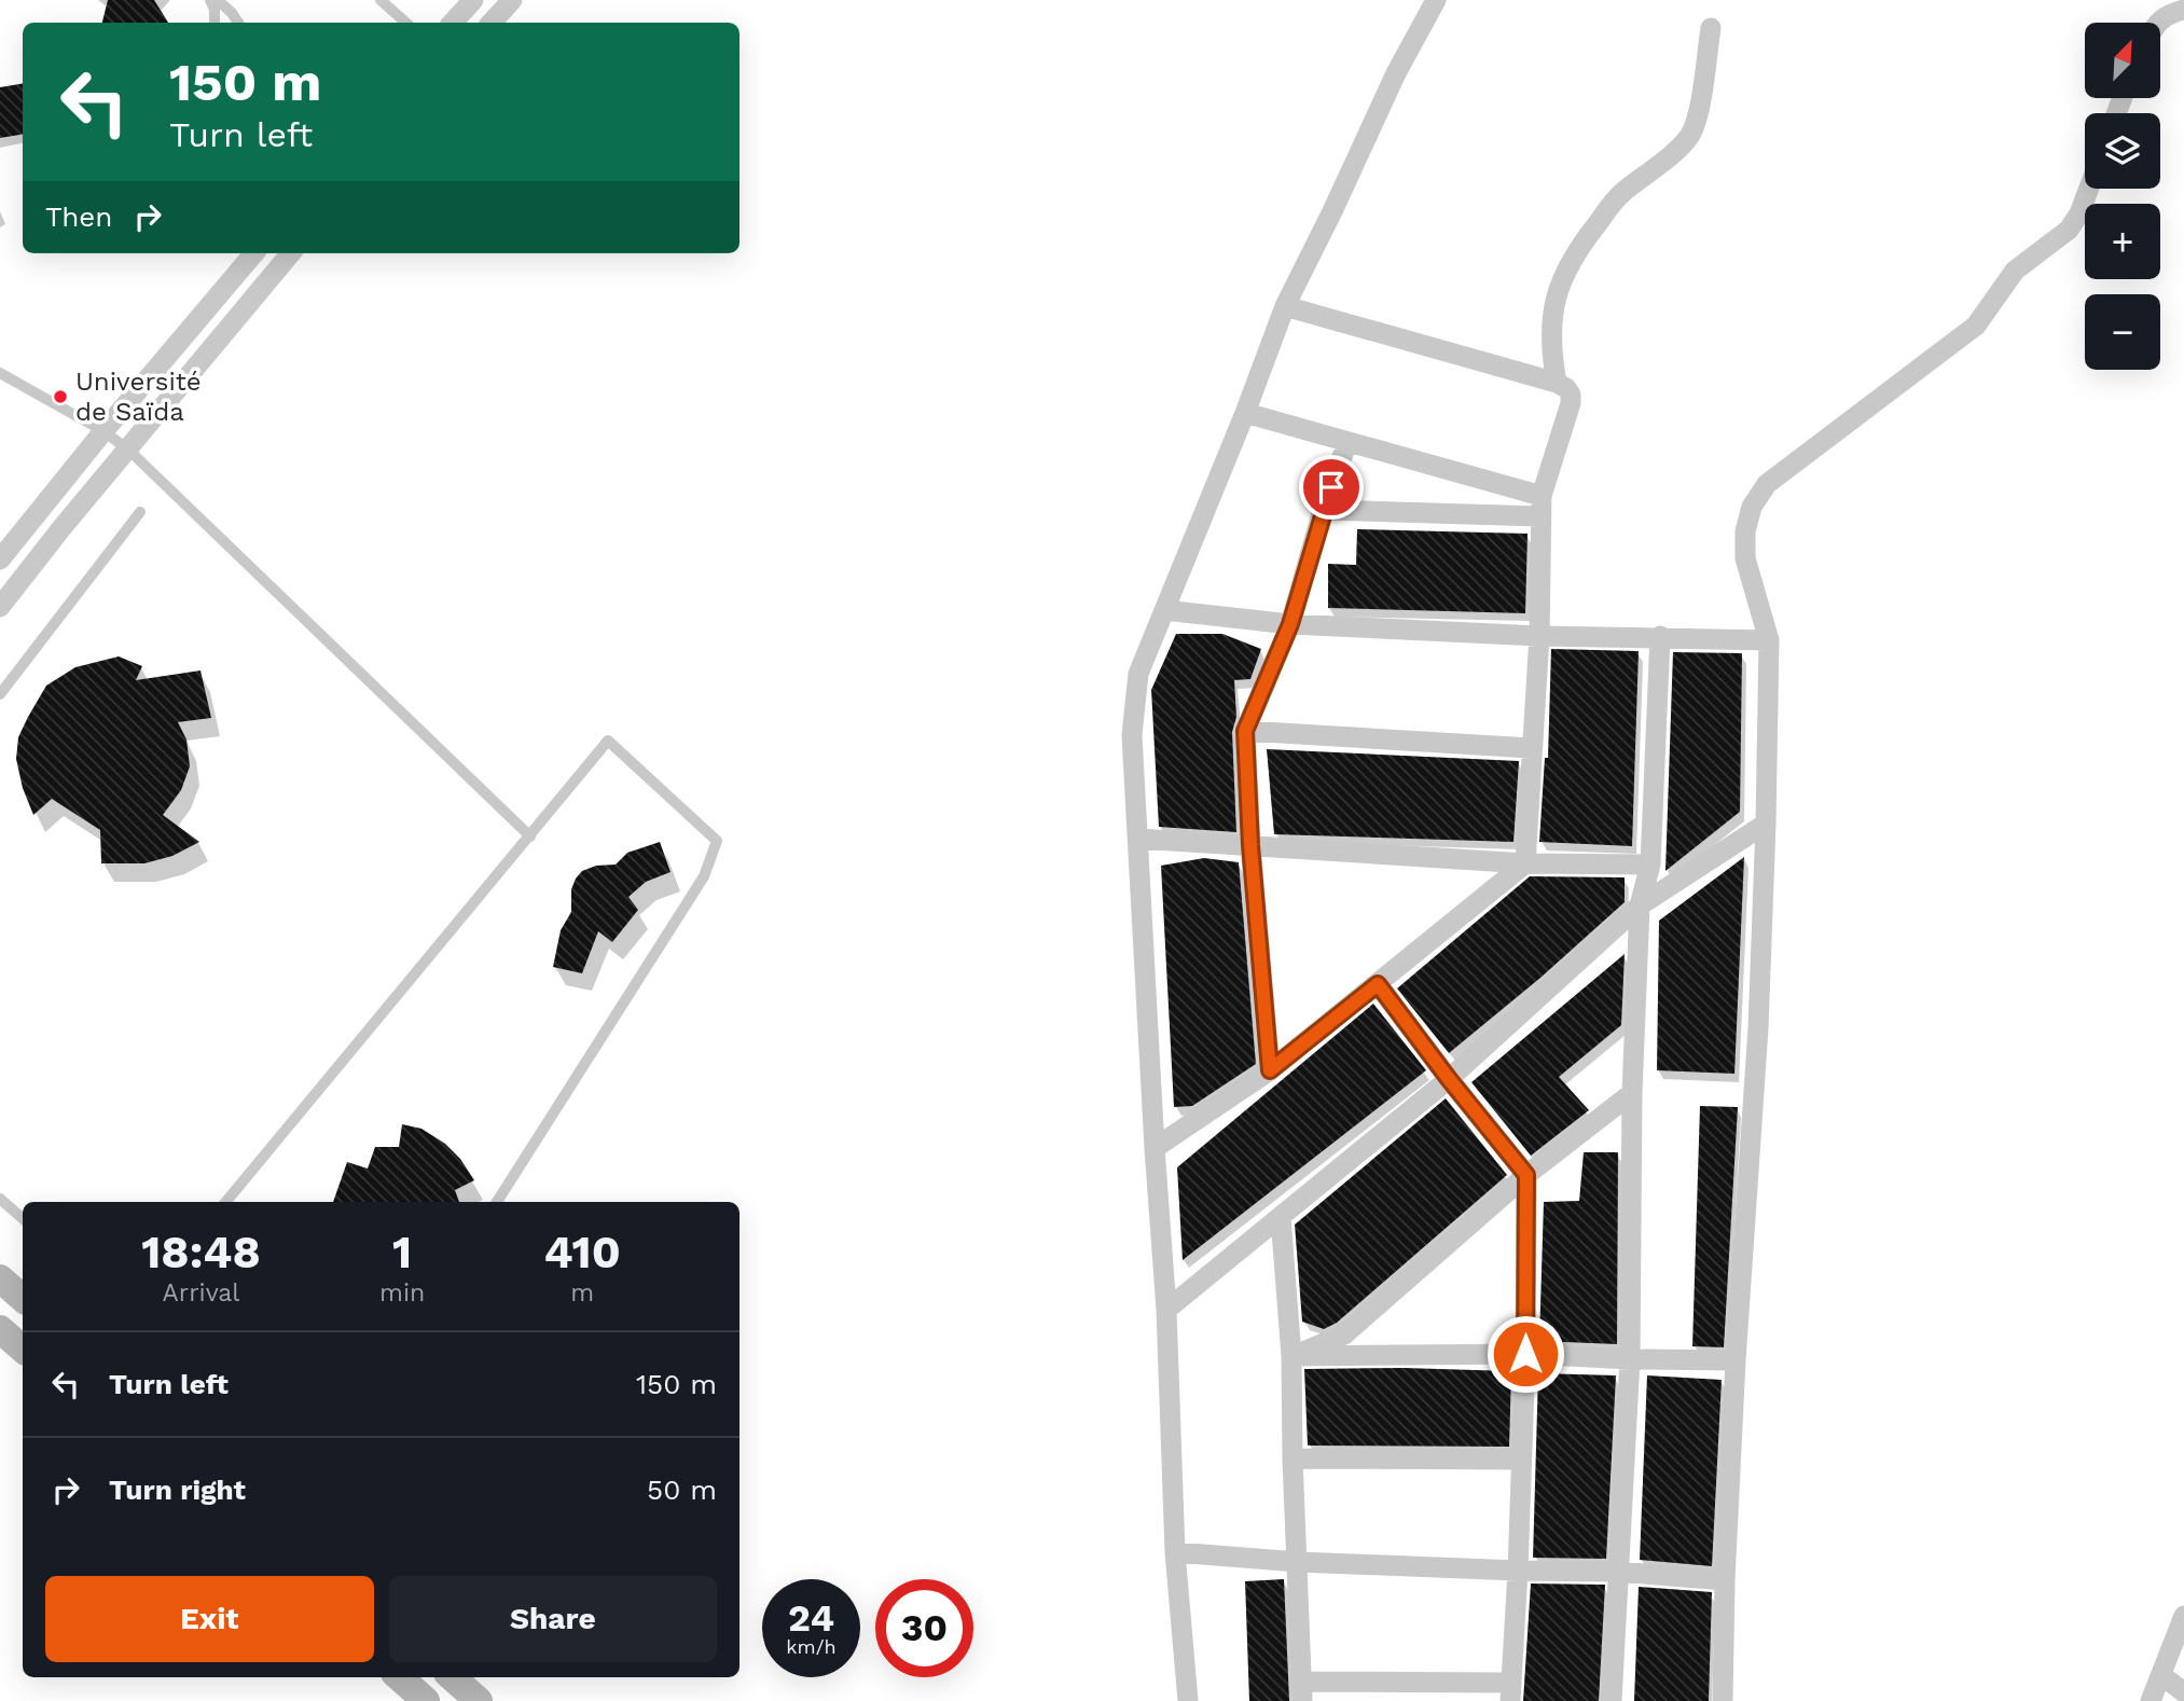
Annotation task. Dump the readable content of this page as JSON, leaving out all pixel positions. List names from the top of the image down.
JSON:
{
  "places": ["Université de Saïda"],
  "north": "top right",
  "page": {
    "map_buttons": ["+", "−"],
    "turn": ["150 m", "Turn left"],
    "then": "Then",
    "eta": [
      "18:48",
      "Arrival",
      "1",
      "min",
      "410",
      "m"
    ],
    "list": [
      {
        "name": "Turn left",
        "value": "150 m"
      },
      {
        "name": "Turn right",
        "value": "50 m"
      }
    ],
    "buttons": ["Exit", "Share"],
    "speed": "24 km/h",
    "limit": "30"
  }
}
